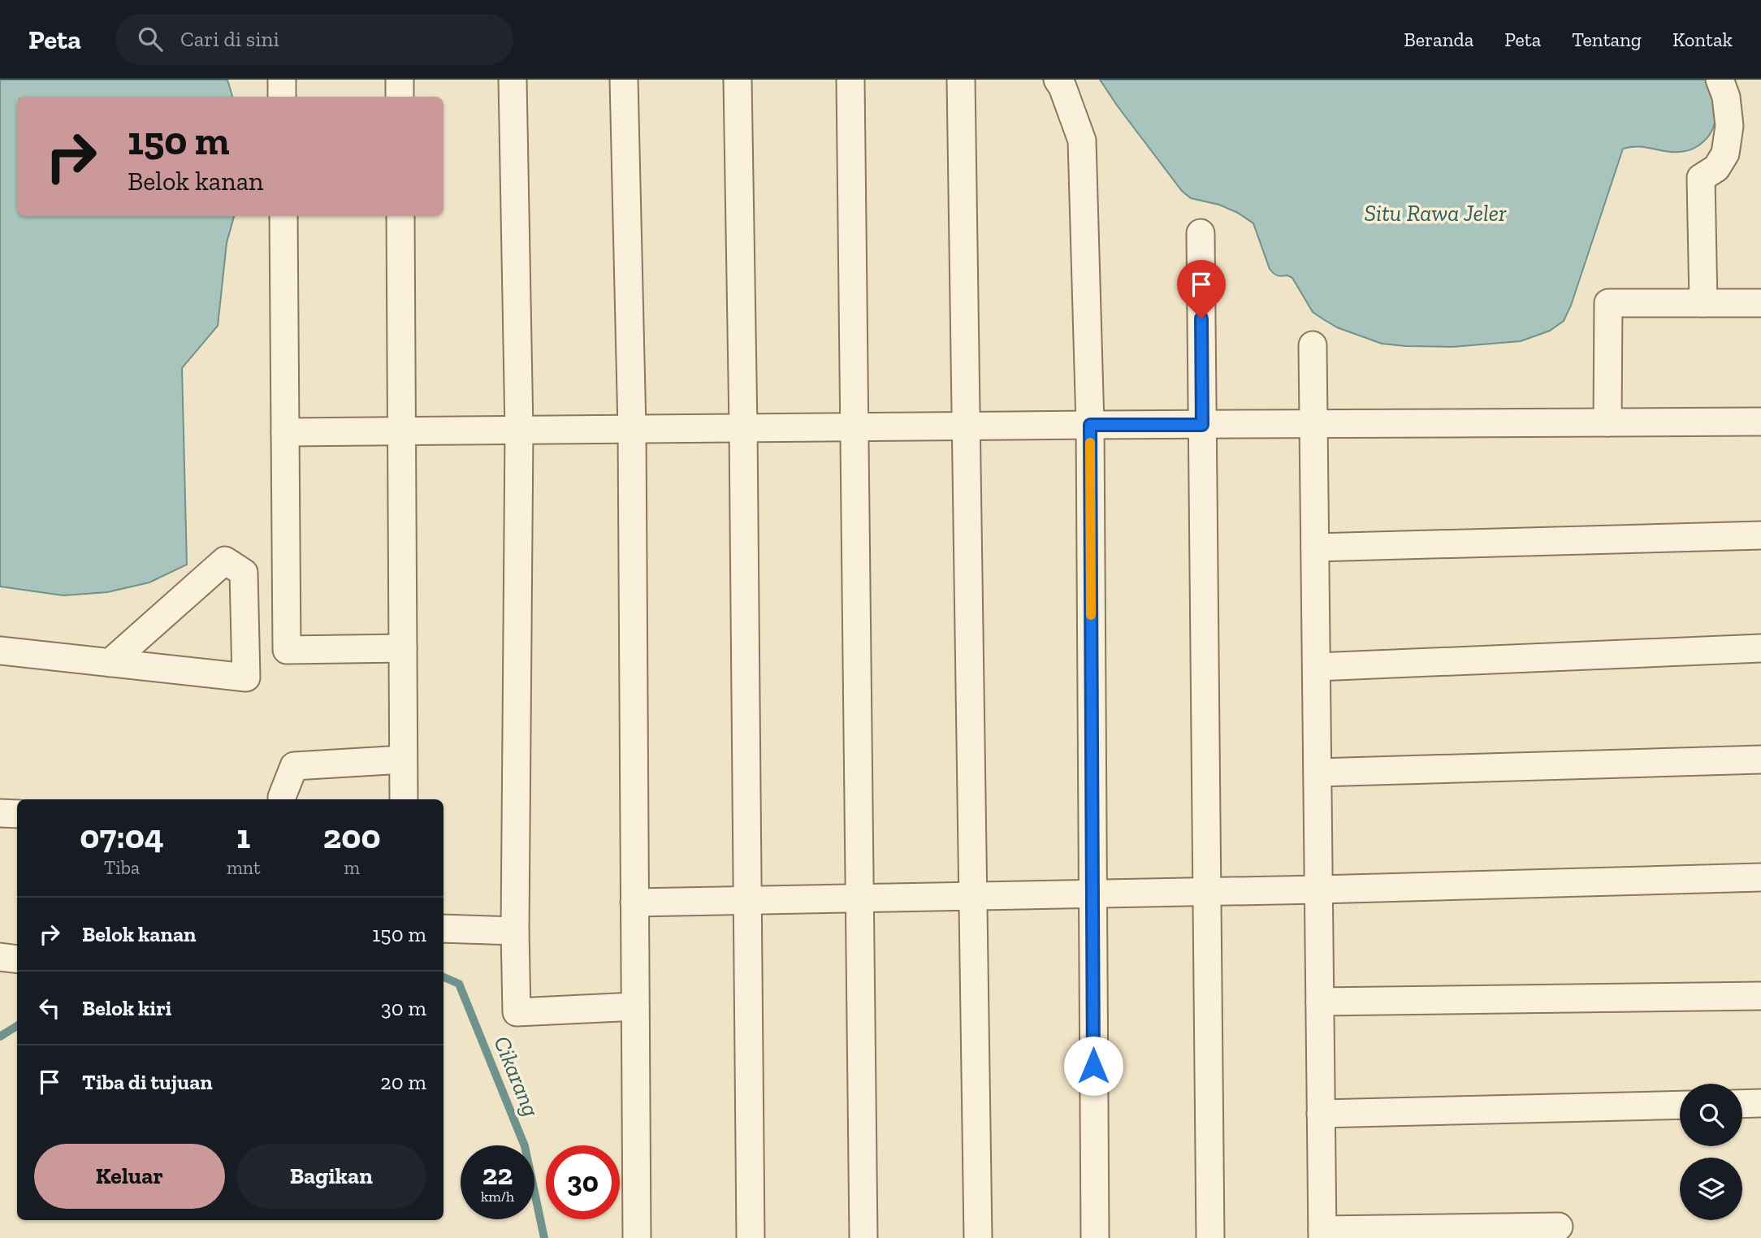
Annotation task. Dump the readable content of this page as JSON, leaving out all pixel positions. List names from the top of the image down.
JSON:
{
  "water": ["Situ Rawa Jeler", "Cikarang"],
  "page": {
    "header": "Peta",
    "search": "Cari di sini",
    "nav": [
      "Beranda",
      "Peta",
      "Tentang",
      "Kontak"
    ],
    "turn": ["150 m", "Belok kanan"],
    "eta": [
      "07:04",
      "Tiba",
      "1",
      "mnt",
      "200",
      "m"
    ],
    "list": [
      {
        "name": "Belok kanan",
        "value": "150 m"
      },
      {
        "name": "Belok kiri",
        "value": "30 m"
      },
      {
        "name": "Tiba di tujuan",
        "value": "20 m"
      }
    ],
    "buttons": ["Keluar", "Bagikan"],
    "speed": "22 km/h",
    "limit": "30"
  }
}
